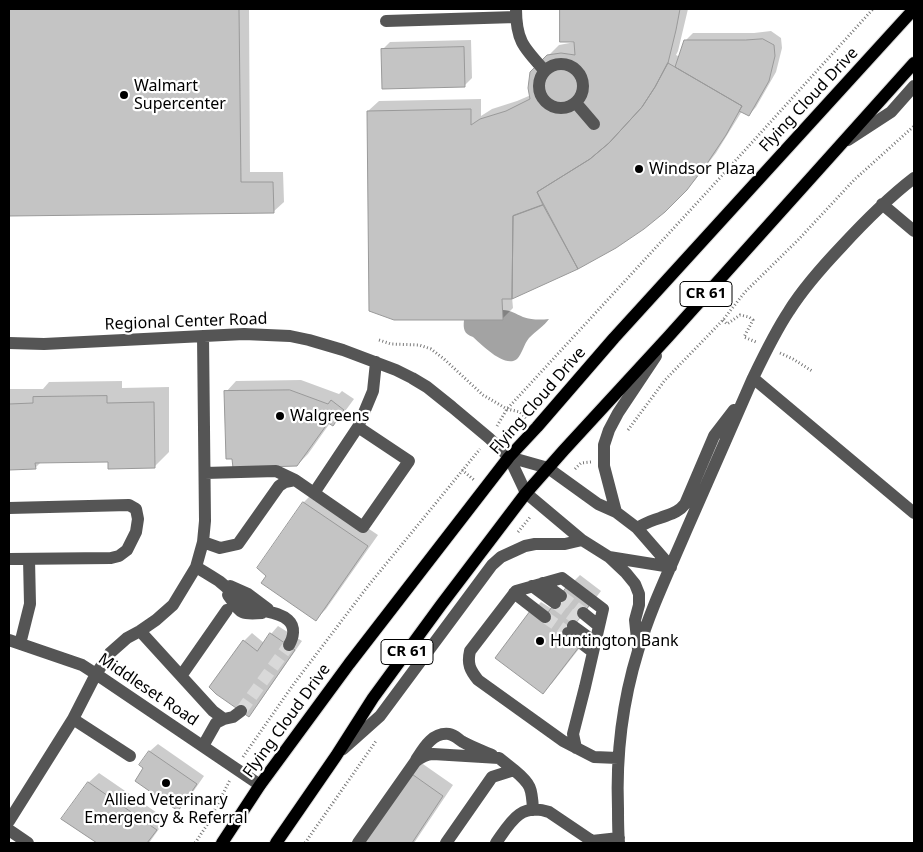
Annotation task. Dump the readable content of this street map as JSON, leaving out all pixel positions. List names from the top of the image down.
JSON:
{
  "streets": {
    "main road": ["Flying Cloud Drive", "CR 61"],
    "street": ["Regional Center Road", "Middleset Road"]
  },
  "crossings": [
    ["Flying Cloud Drive", "Regional Center Road"],
    ["Flying Cloud Drive", "Middleset Road"],
    ["CR 61", "Regional Center Road"]
  ],
  "places": [
    "Walmart Supercenter",
    "Windsor Plaza",
    "Walgreens",
    "Huntington Bank",
    "Allied Veterinary Emergency & Referral"
  ]
}
